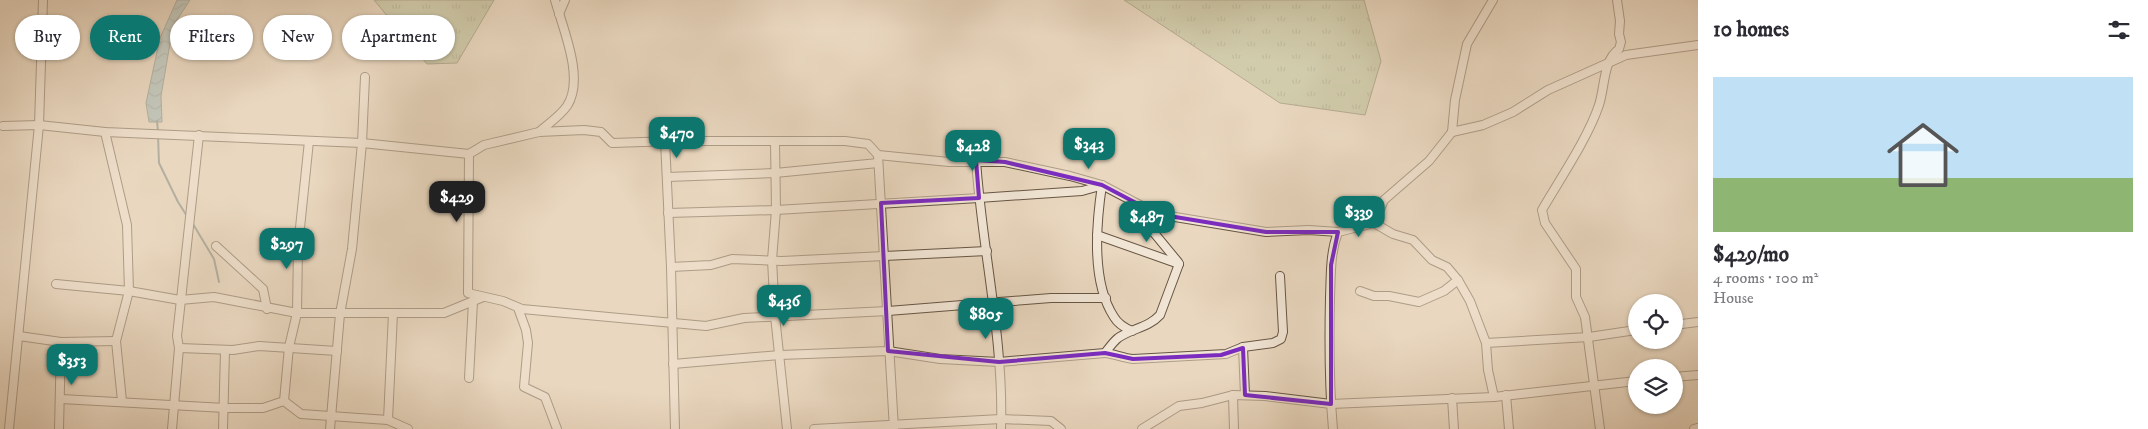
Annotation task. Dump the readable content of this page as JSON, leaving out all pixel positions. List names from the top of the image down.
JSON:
{
  "page": {
    "heading": "10 homes",
    "chip": [
      "Buy",
      "Rent",
      "Filters",
      "New",
      "Apartment"
    ],
    "list": [
      {
        "name": "$429/mo",
        "note": "4 rooms · 100 m² · House"
      }
    ],
    "price": [
      "$470",
      "$343",
      "$428",
      "$429",
      "$339",
      "$487",
      "$297",
      "$436",
      "$805",
      "$353"
    ]
  }
}
